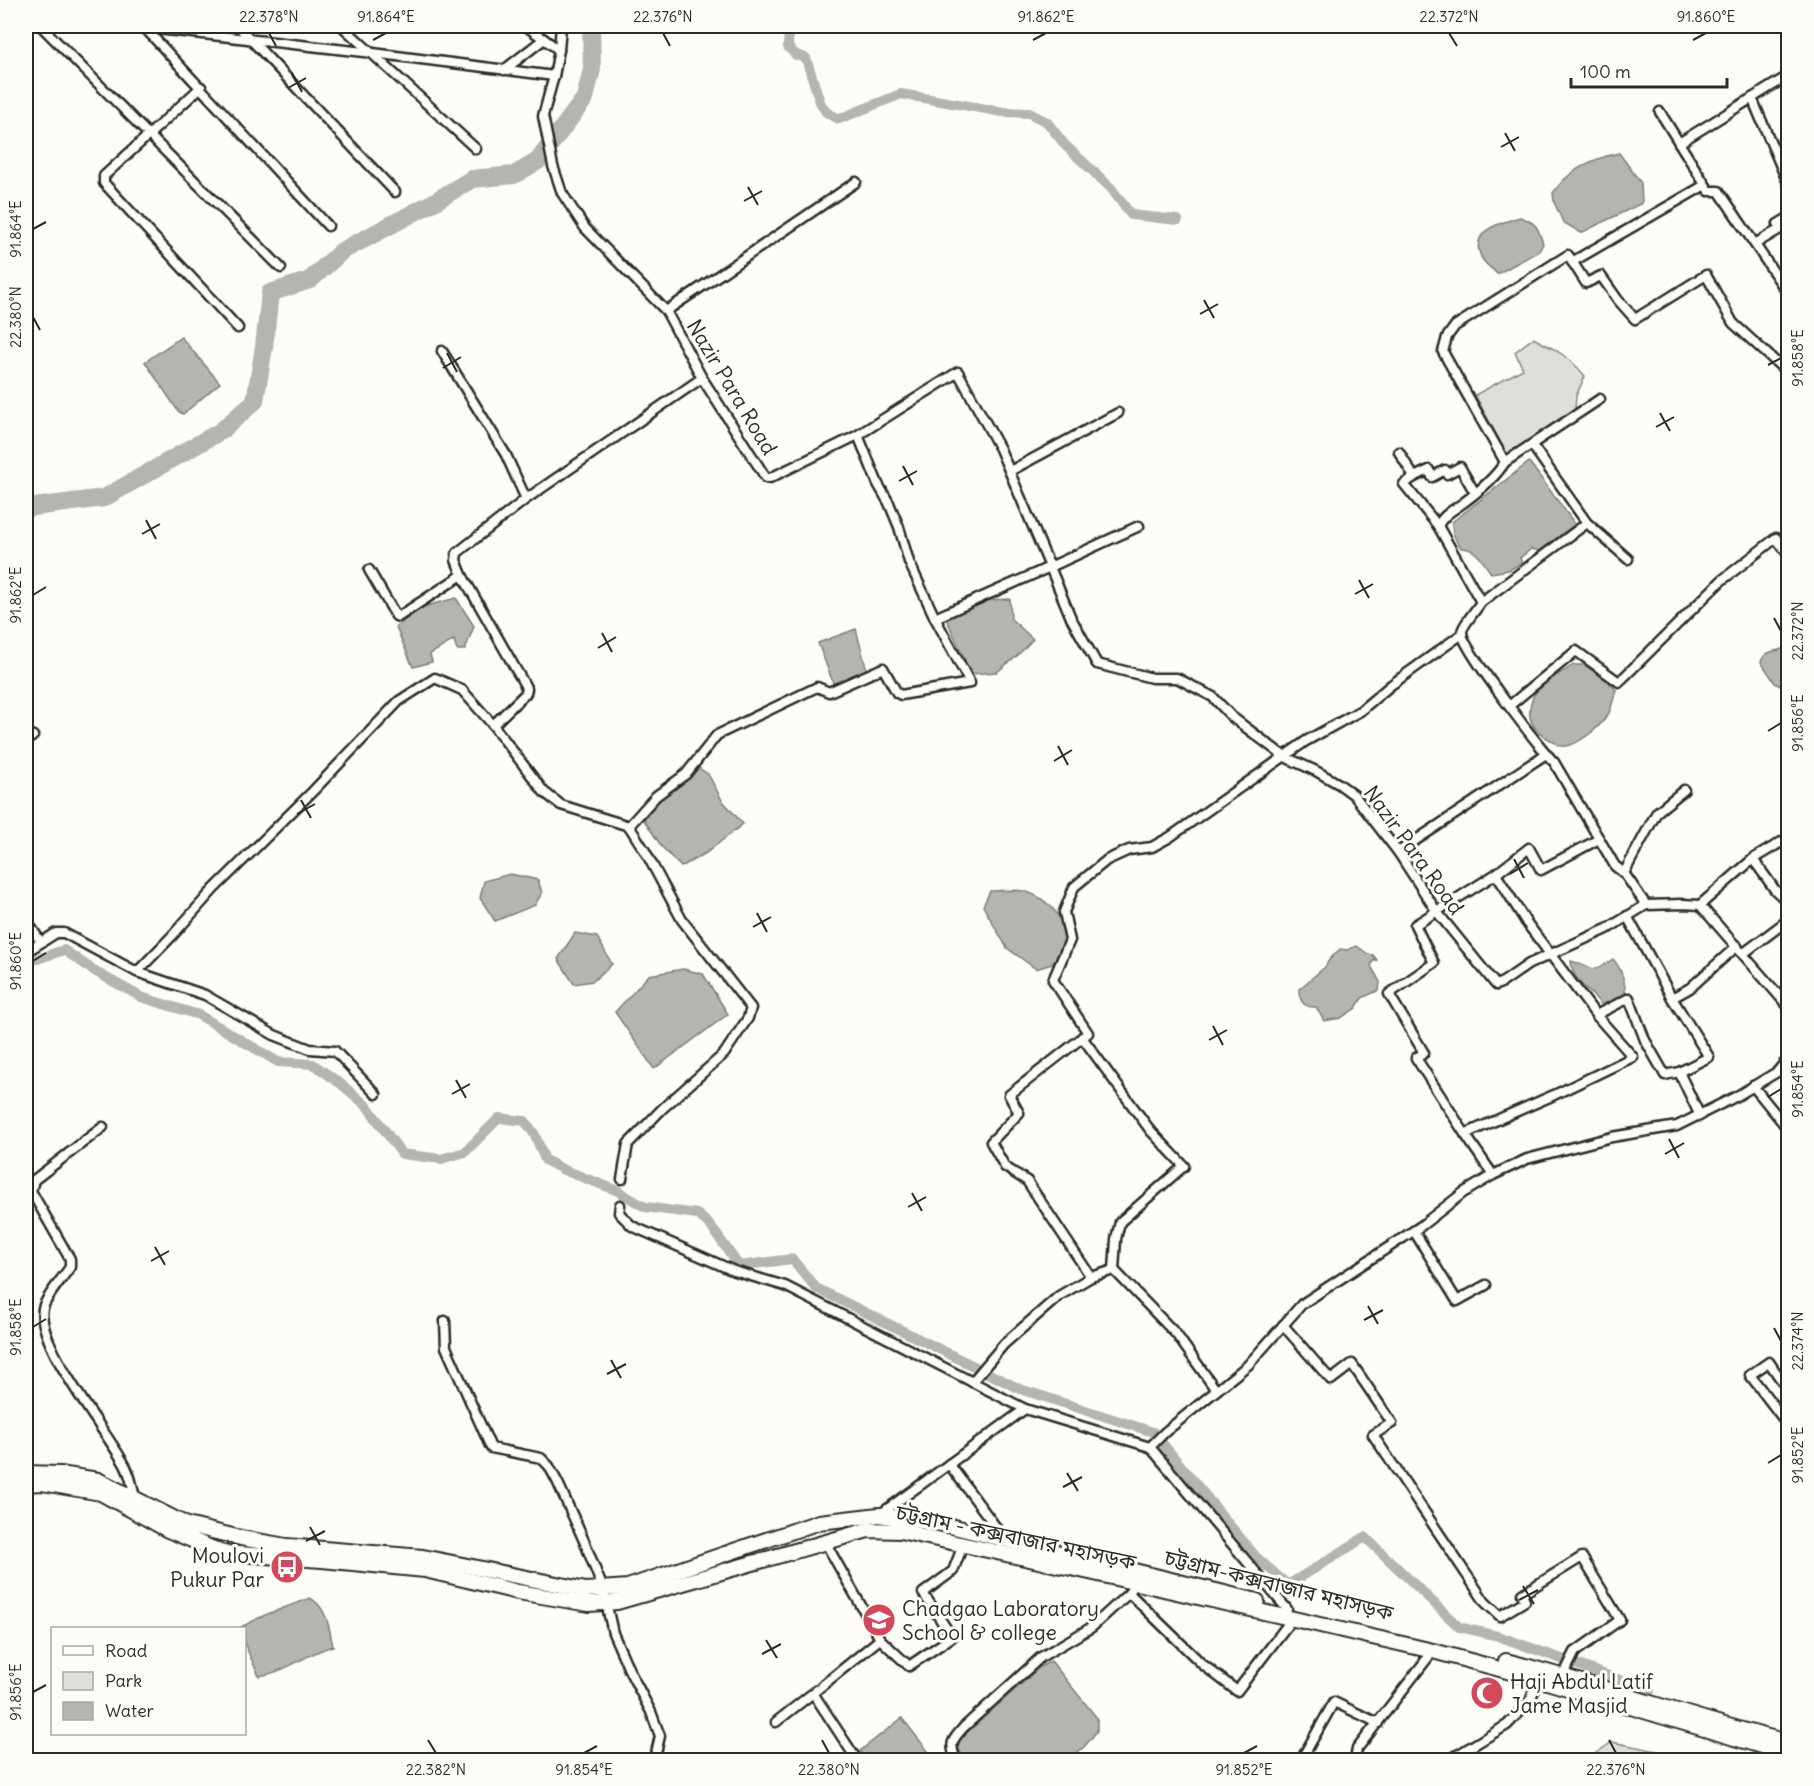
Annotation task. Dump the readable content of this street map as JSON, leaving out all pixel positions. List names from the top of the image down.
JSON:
{
  "streets": {
    "highway": ["চট্টগ্রাম - কক্সবাজার মহাসড়ক", "চট্টগ্রাম-কক্সবাজার মহাসড়ক"],
    "street": ["Nazir Para Road"]
  },
  "crossings": [
    ["চট্টগ্রাম - কক্সবাজার মহাসড়ক", "চট্টগ্রাম-কক্সবাজার মহাসড়ক"]
  ],
  "places": {
    "bus stop": ["Moulovi Pukur Par"],
    "school or university": ["Chadgao Laboratory School & college"],
    "mosque": ["Haji Abdul Latif Jame Masjid"]
  },
  "legend": ["Road", "Park", "Water"],
  "scale_bar": "100 m",
  "coordinates": [
    "22.378°N",
    "91.864°E",
    "22.376°N",
    "91.862°E",
    "22.372°N",
    "91.860°E",
    "22.380°N",
    "91.858°E",
    "91.856°E",
    "91.854°E",
    "22.374°N",
    "91.852°E",
    "22.382°N"
  ]
}
